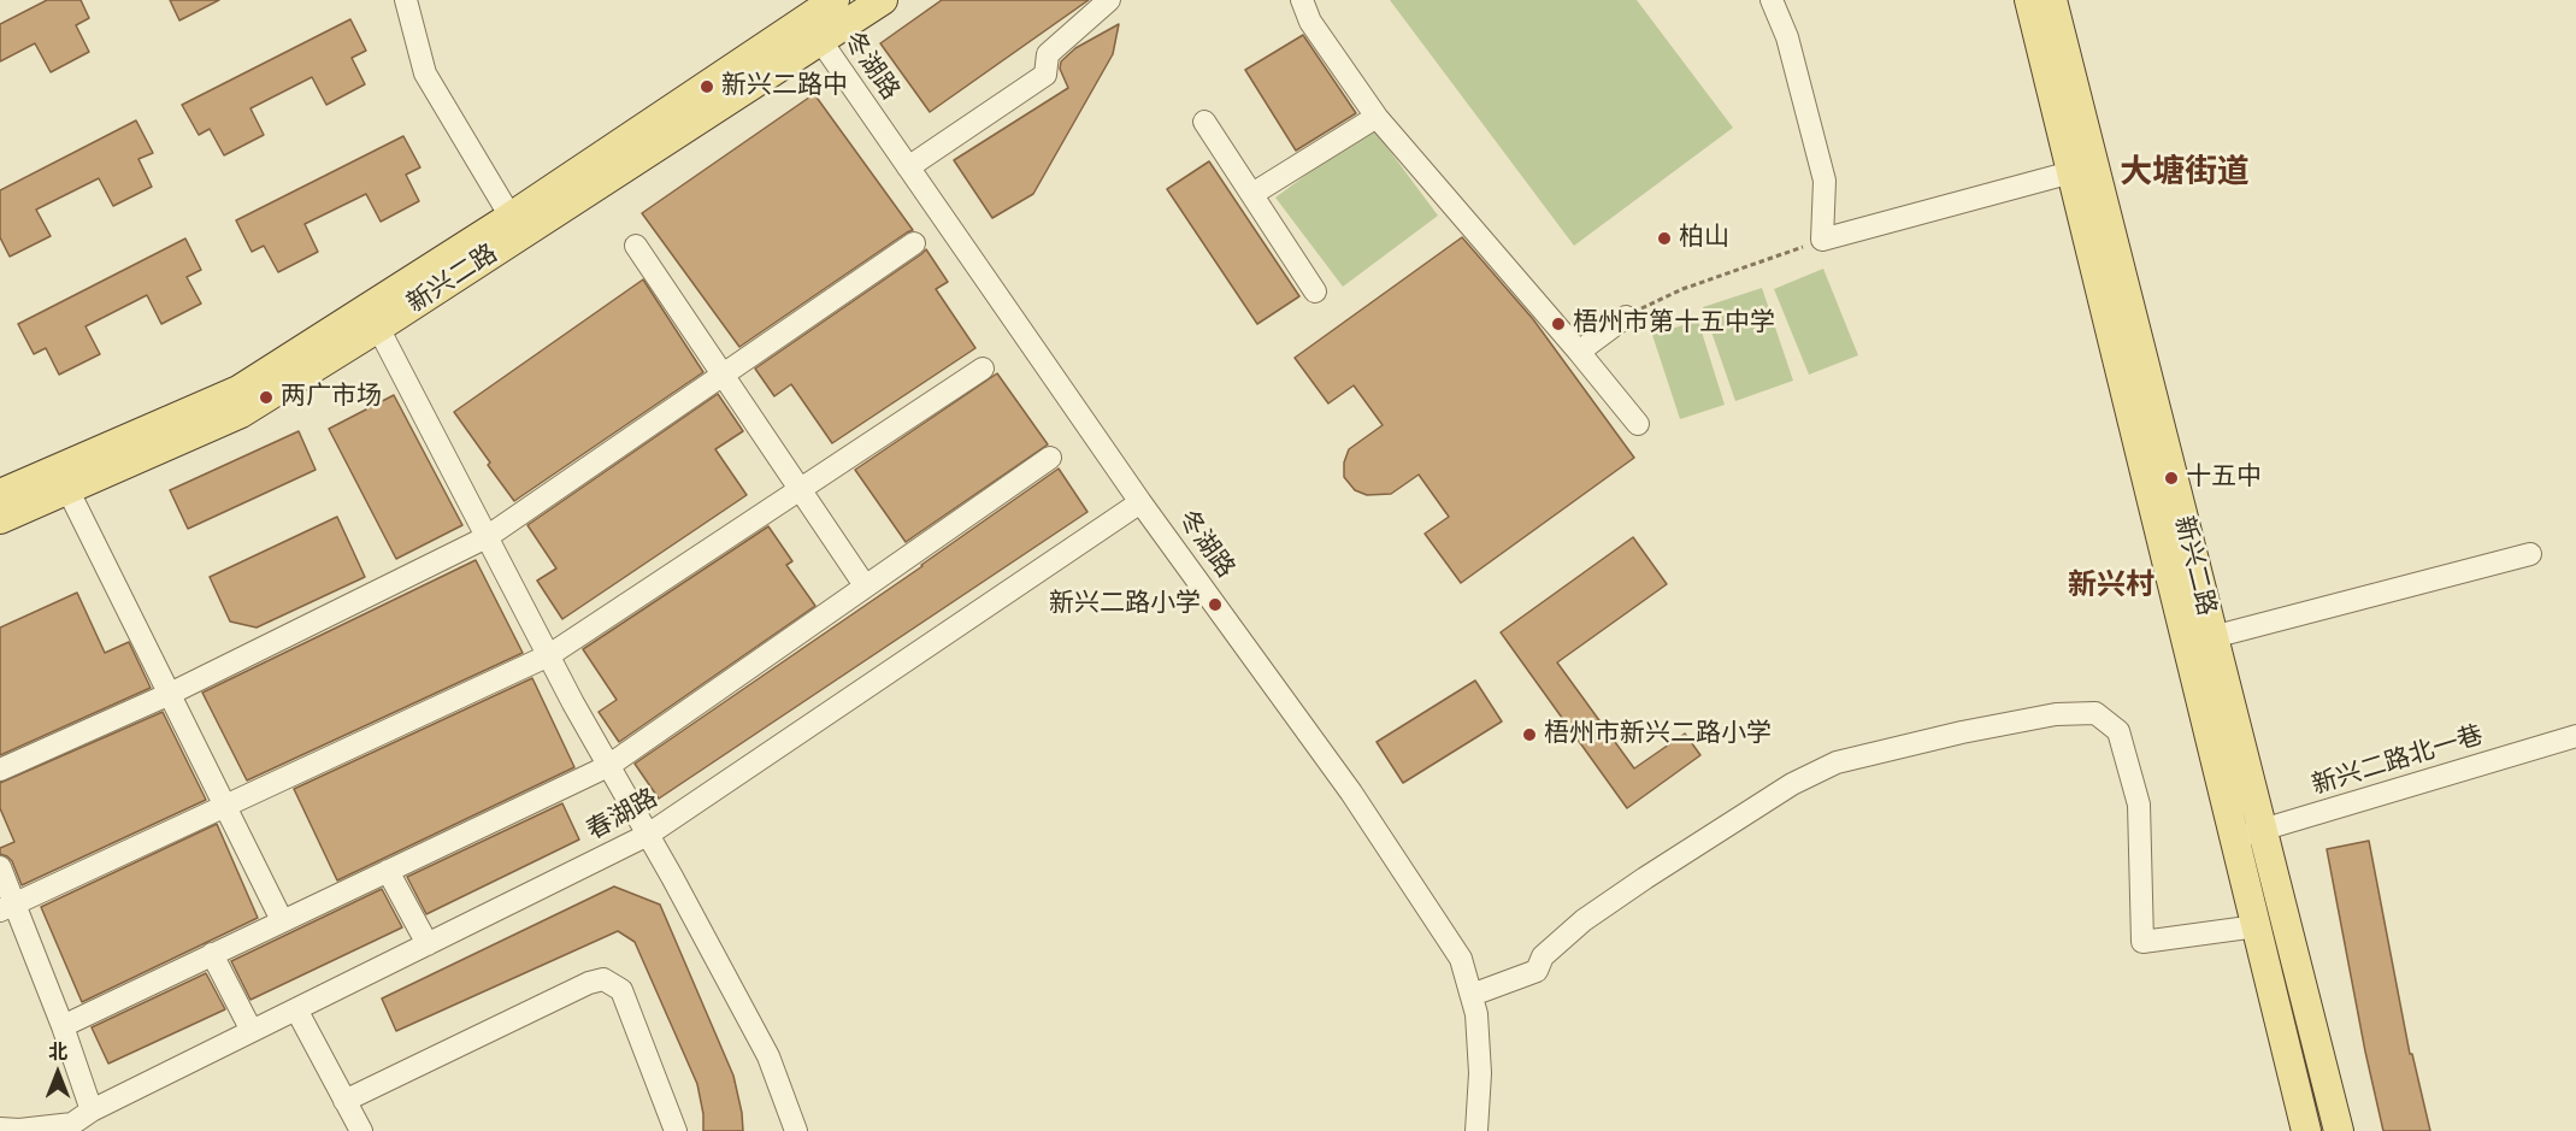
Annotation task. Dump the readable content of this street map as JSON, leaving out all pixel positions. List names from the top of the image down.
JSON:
{
  "streets": {
    "main road": ["新兴二路"],
    "street": ["冬湖路", "新兴二路北一巷", "春湖路"]
  },
  "crossings": [
    ["冬湖路", "新兴二路"],
    ["冬湖路", "春湖路"],
    ["新兴二路", "新兴二路北一巷"]
  ],
  "districts": ["大塘街道", "新兴村"],
  "places": [
    "新兴二路中",
    "柏山",
    "梧州市第十五中学",
    "两广市场",
    "十五中",
    "新兴二路小学",
    "梧州市新兴二路小学"
  ],
  "north": "top"
}
